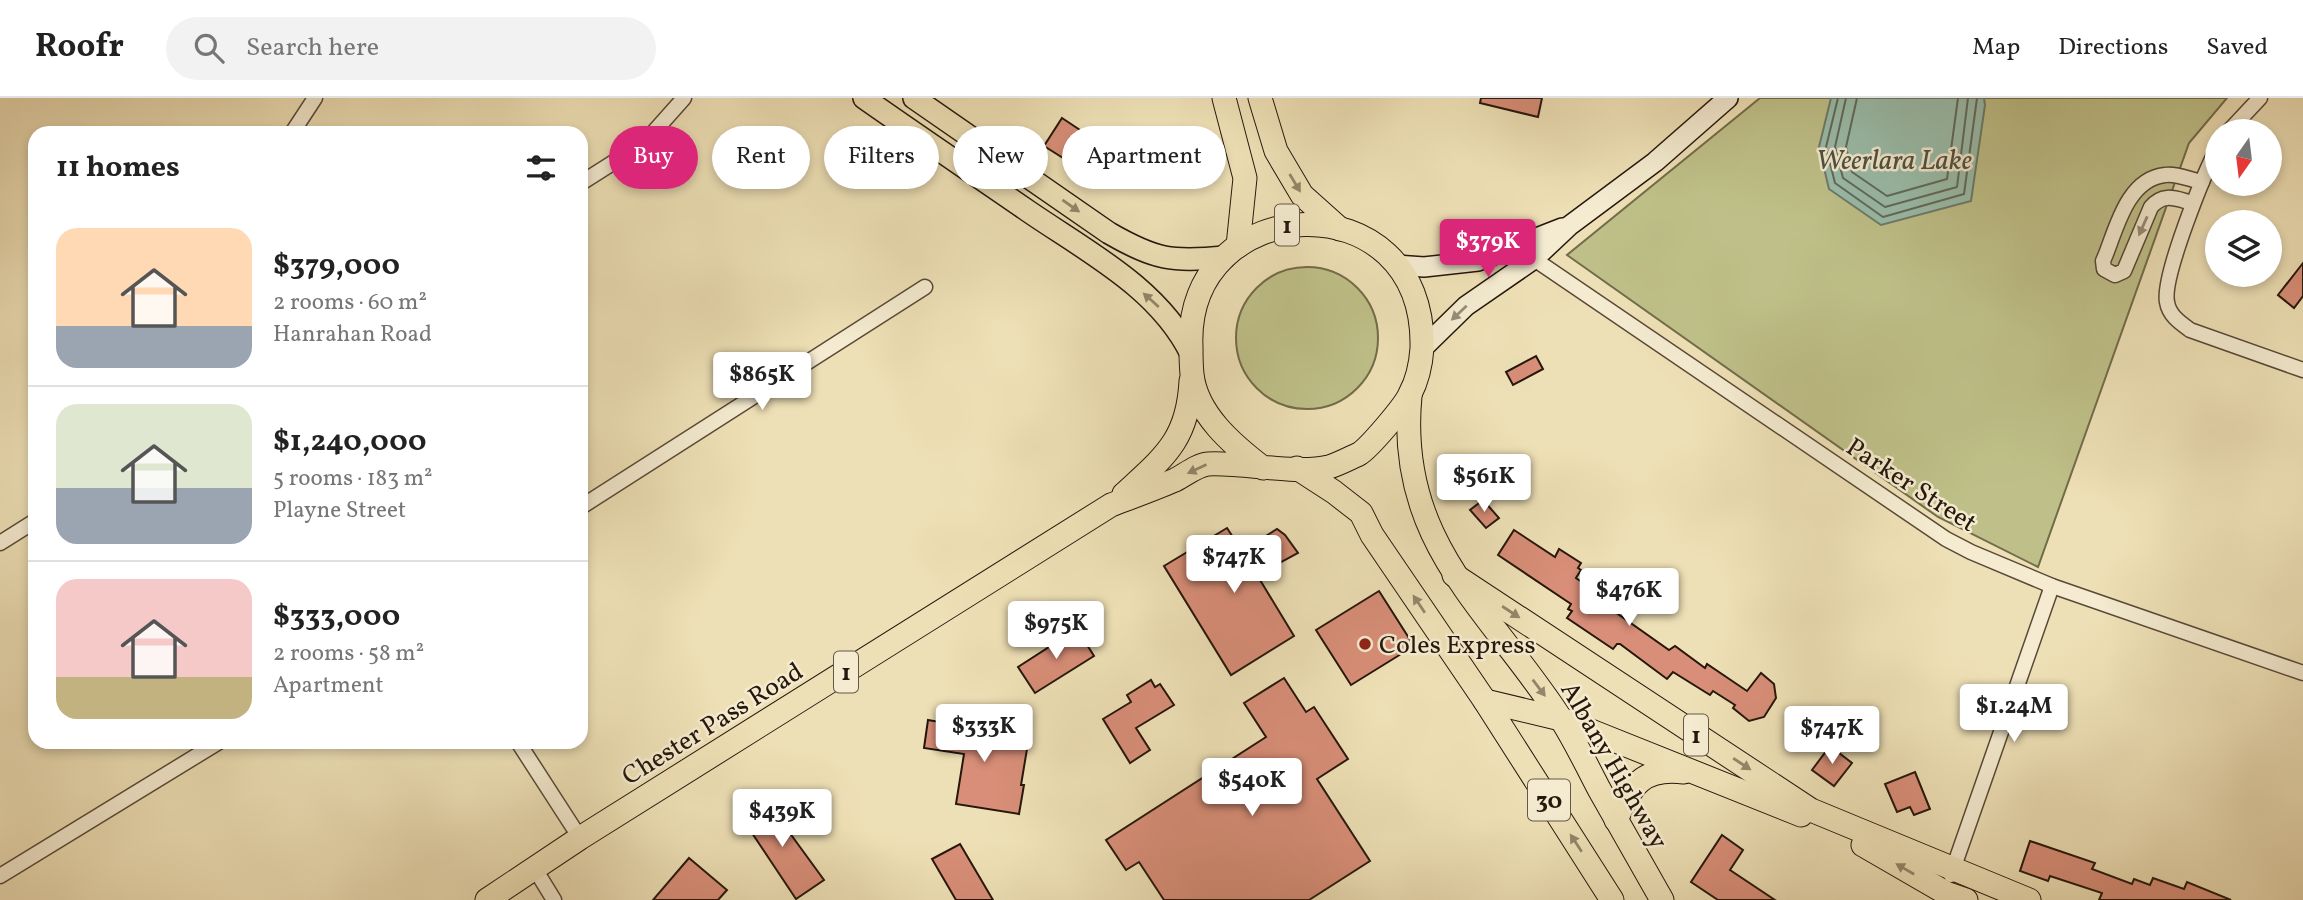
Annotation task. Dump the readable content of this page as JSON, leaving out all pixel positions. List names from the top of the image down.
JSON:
{
  "streets": {
    "highway": [
      "1",
      "Chester Pass Road",
      "Albany Highway",
      "30"
    ],
    "street": ["Parker Street"]
  },
  "crossings": [
    ["1", "Chester Pass Road"],
    ["1", "Albany Highway"],
    ["1", "30"],
    ["Chester Pass Road", "Albany Highway"]
  ],
  "water": ["Weerlara Lake"],
  "places": ["Coles Express"],
  "north": "bottom",
  "page": {
    "header": "Roofr",
    "search": "Search here",
    "nav": ["Map", "Directions", "Saved"],
    "chip": [
      "Buy",
      "Rent",
      "Filters",
      "New",
      "Apartment"
    ],
    "heading": "11 homes",
    "list": [
      {
        "name": "$379,000",
        "note": "2 rooms · 60 m² · Hanrahan Road"
      },
      {
        "name": "$1,240,000",
        "note": "5 rooms · 183 m² · Playne Street"
      },
      {
        "name": "$333,000",
        "note": "2 rooms · 58 m² · Apartment"
      }
    ],
    "price": [
      "$379K",
      "$865K",
      "$561K",
      "$747K",
      "$476K",
      "$975K",
      "$1.24M",
      "$333K",
      "$747K",
      "$540K",
      "$439K"
    ]
  }
}
